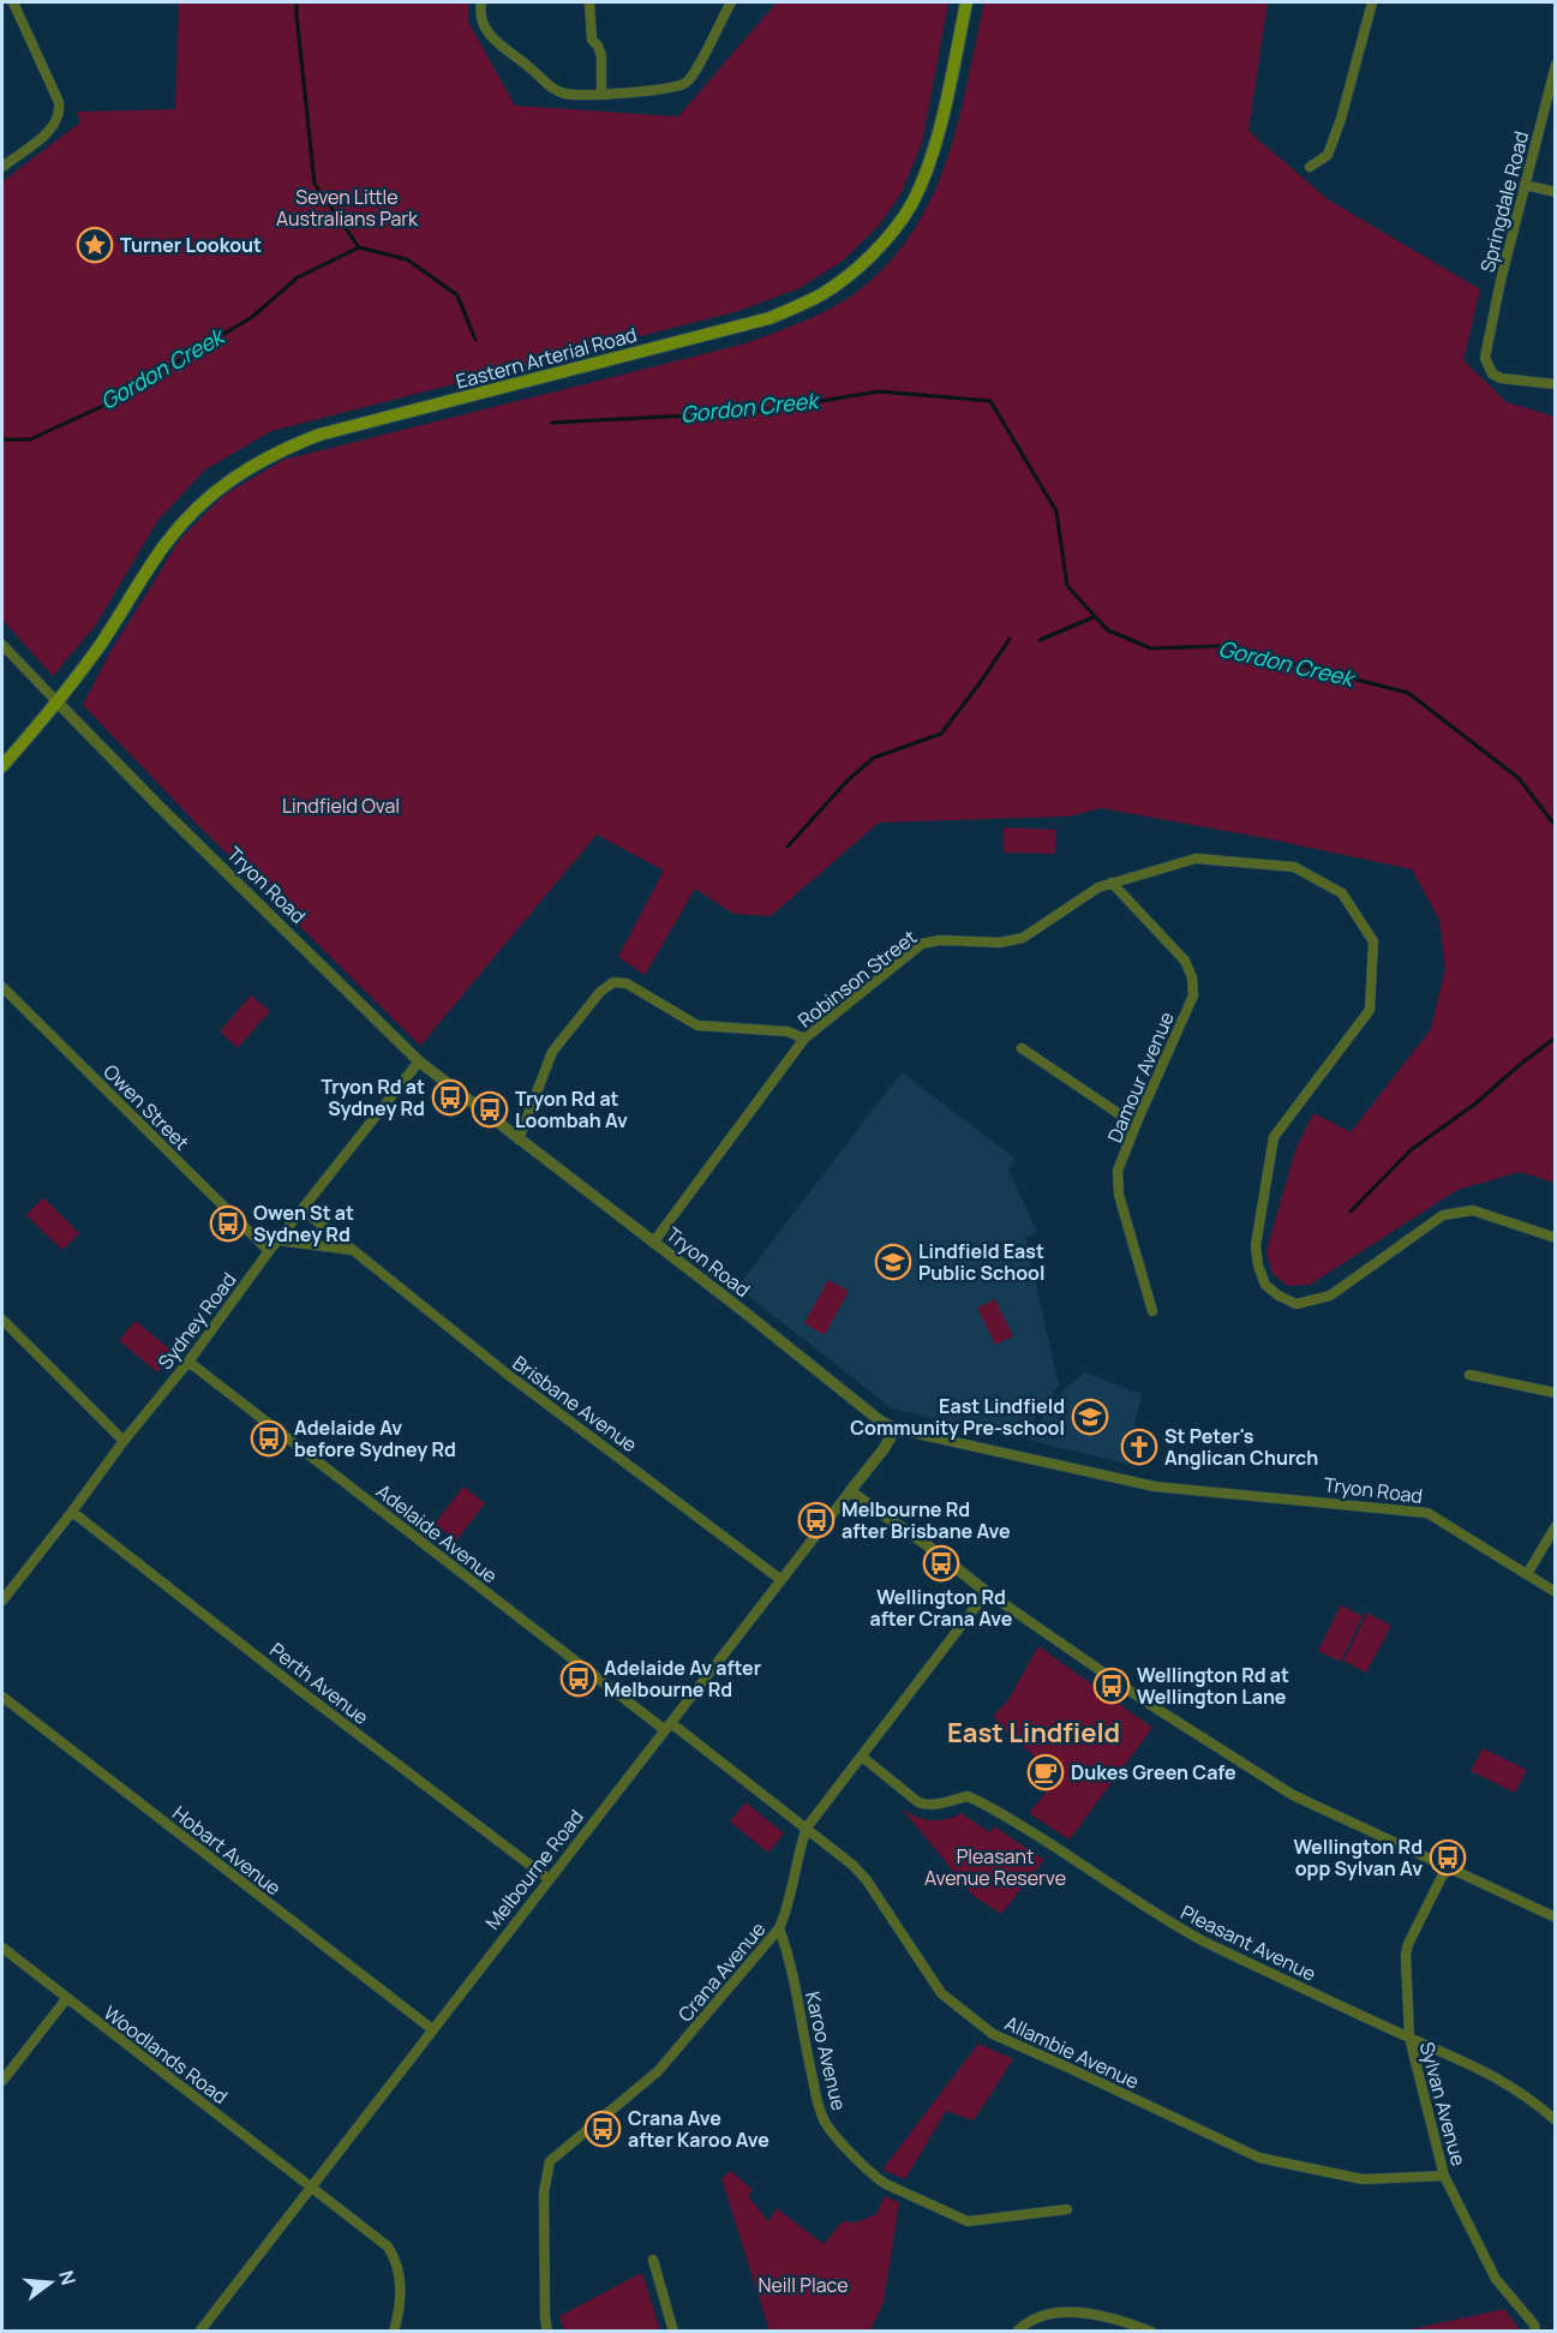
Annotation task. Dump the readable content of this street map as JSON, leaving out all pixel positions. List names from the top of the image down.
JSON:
{
  "streets": {
    "main road": ["Eastern Arterial Road"],
    "street": [
      "Springdale Road",
      "Tryon Road",
      "Robinson Street",
      "Damour Avenue",
      "Owen Street",
      "Sydney Road",
      "Brisbane Avenue",
      "Adelaide Avenue",
      "Perth Avenue",
      "Hobart Avenue",
      "Melbourne Road",
      "Pleasant Avenue",
      "Crana Avenue",
      "Karoo Avenue",
      "Allambie Avenue",
      "Woodlands Road",
      "Sylvan Avenue"
    ]
  },
  "crossings": [
    ["Eastern Arterial Road", "Tryon Road"],
    ["Tryon Road", "Robinson Street"],
    ["Tryon Road", "Sydney Road"],
    ["Tryon Road", "Melbourne Road"],
    ["Robinson Street", "Damour Avenue"],
    ["Owen Street", "Sydney Road"],
    ["Sydney Road", "Brisbane Avenue"],
    ["Sydney Road", "Adelaide Avenue"],
    ["Sydney Road", "Perth Avenue"],
    ["Brisbane Avenue", "Melbourne Road"],
    ["Adelaide Avenue", "Melbourne Road"],
    ["Adelaide Avenue", "Allambie Avenue"],
    ["Perth Avenue", "Melbourne Road"],
    ["Hobart Avenue", "Melbourne Road"],
    ["Melbourne Road", "Allambie Avenue"],
    ["Melbourne Road", "Woodlands Road"],
    ["Pleasant Avenue", "Crana Avenue"],
    ["Pleasant Avenue", "Sylvan Avenue"],
    ["Crana Avenue", "Karoo Avenue"],
    ["Crana Avenue", "Allambie Avenue"],
    ["Allambie Avenue", "Sylvan Avenue"]
  ],
  "districts": ["East Lindfield"],
  "water": ["Gordon Creek"],
  "parks": [
    "Seven Little Australians Park",
    "Lindfield Oval",
    "Pleasant Avenue Reserve",
    "Neill Place"
  ],
  "places": {
    "place": ["Turner Lookout"],
    "bus stop": [
      "Tryon Rd at Sydney Rd",
      "Tryon Rd at Loombah Av",
      "Owen St at Sydney Rd",
      "Adelaide Av before Sydney Rd",
      "Melbourne Rd after Brisbane Ave",
      "Wellington Rd after Crana Ave",
      "Adelaide Av after Melbourne Rd",
      "Wellington Rd at Wellington Lane",
      "Wellington Rd opp Sylvan Av",
      "Crana Ave after Karoo Ave"
    ],
    "school or university": ["Lindfield East Public School", "East Lindfield Community Pre-school"],
    "church": ["St Peter's Anglican Church"],
    "cafe": ["Dukes Green Cafe"]
  },
  "north": "right"
}
